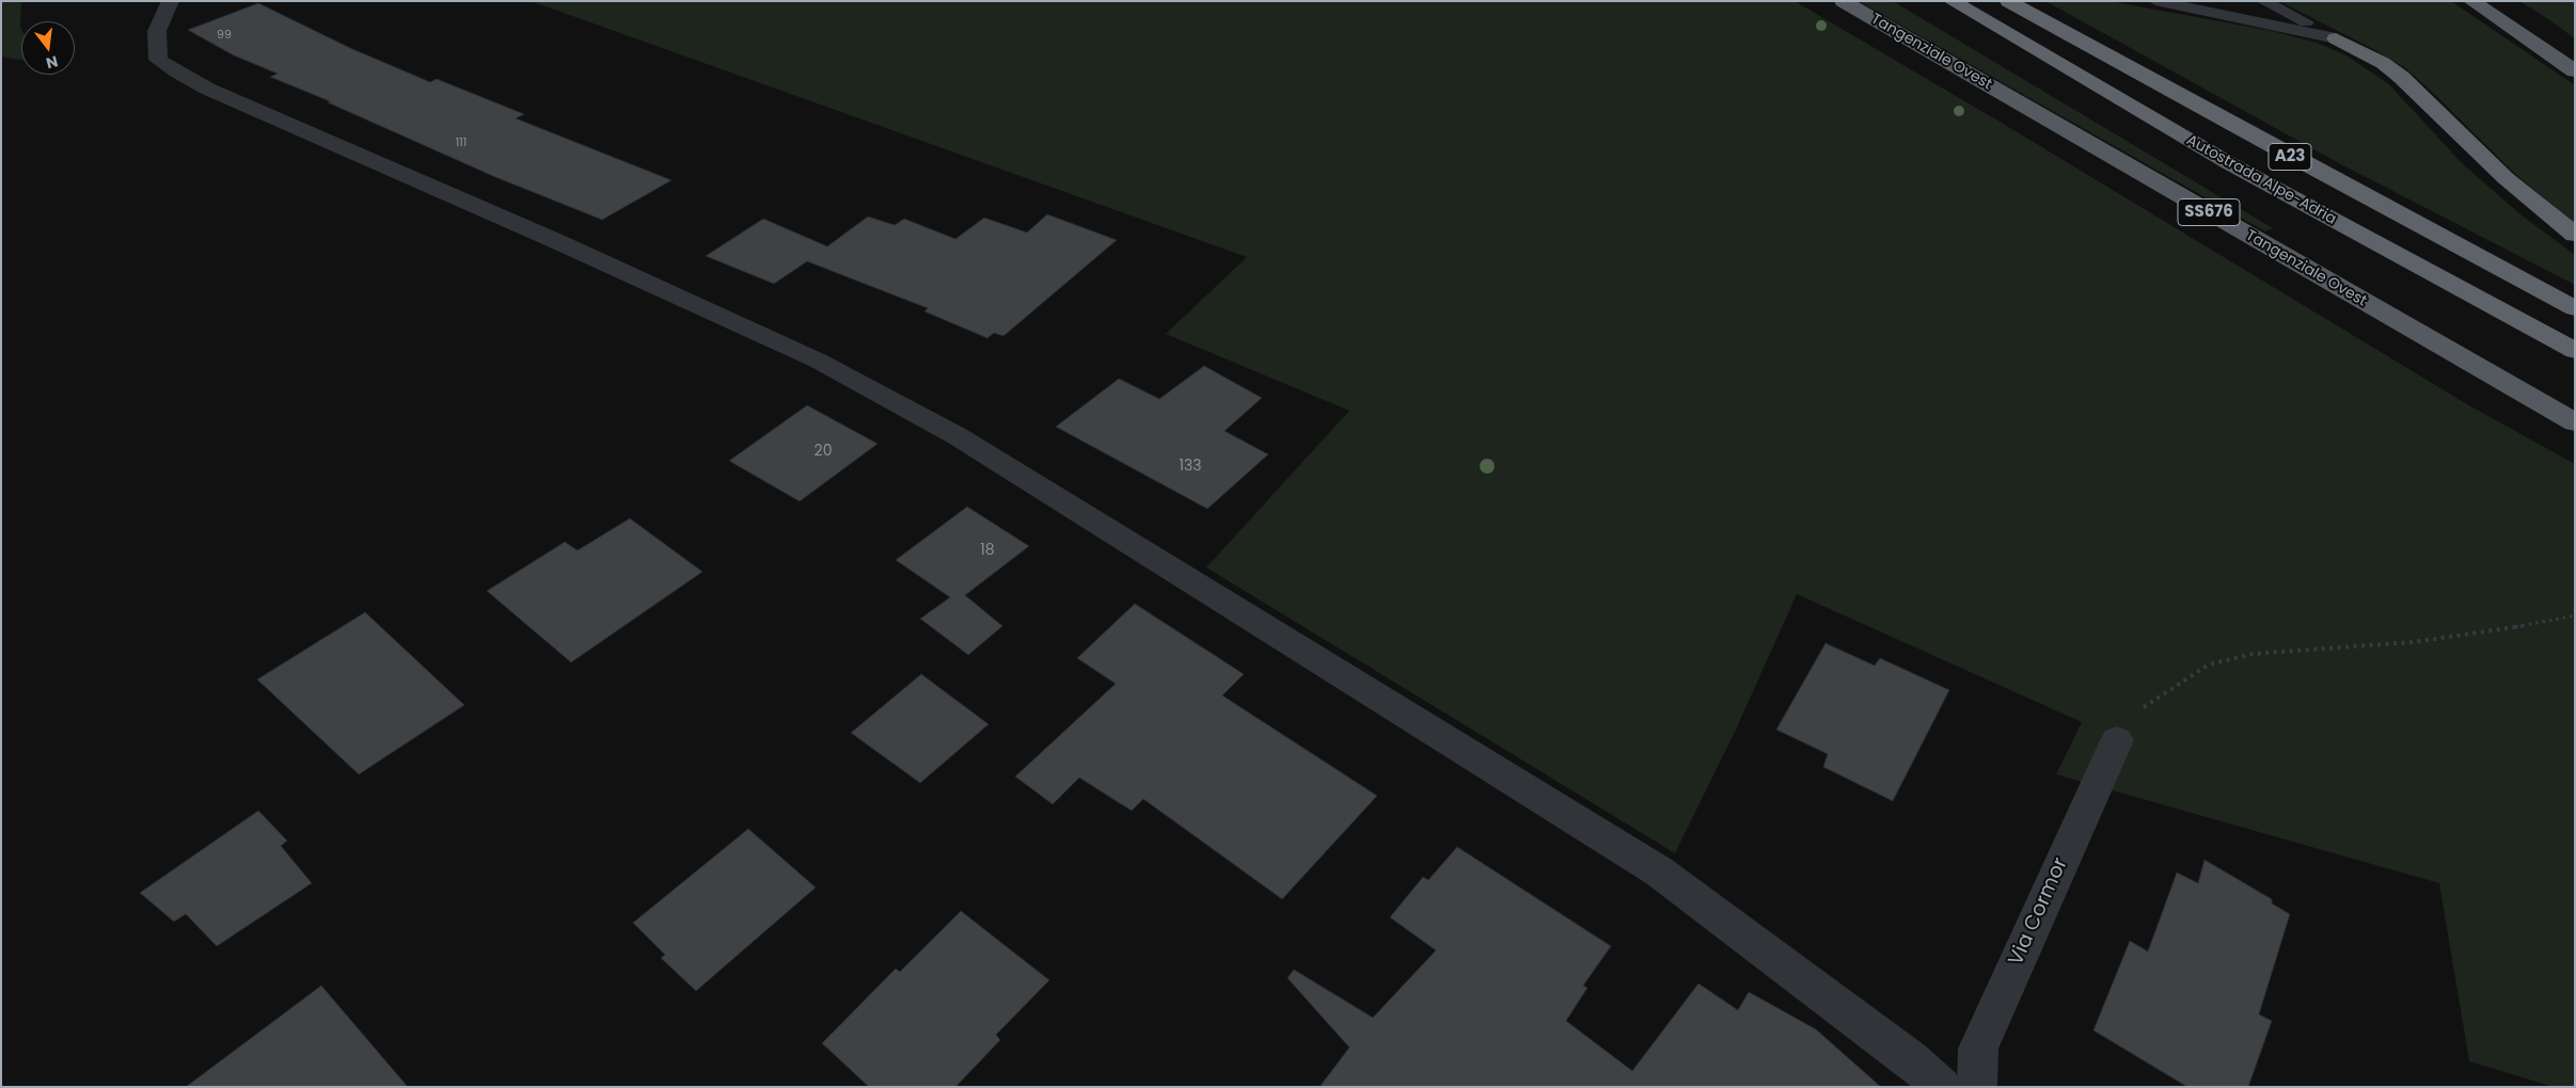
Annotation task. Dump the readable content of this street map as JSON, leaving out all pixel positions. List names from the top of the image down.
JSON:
{
  "streets": {
    "highway": [
      "Tangenziale Ovest",
      "A23",
      "Autostrada Alpe-Adria",
      "SS676"
    ],
    "street": ["Via Cormor"]
  },
  "house_numbers": [
    "99",
    "111",
    "20",
    "133",
    "18"
  ],
  "north": "bottom"
}
